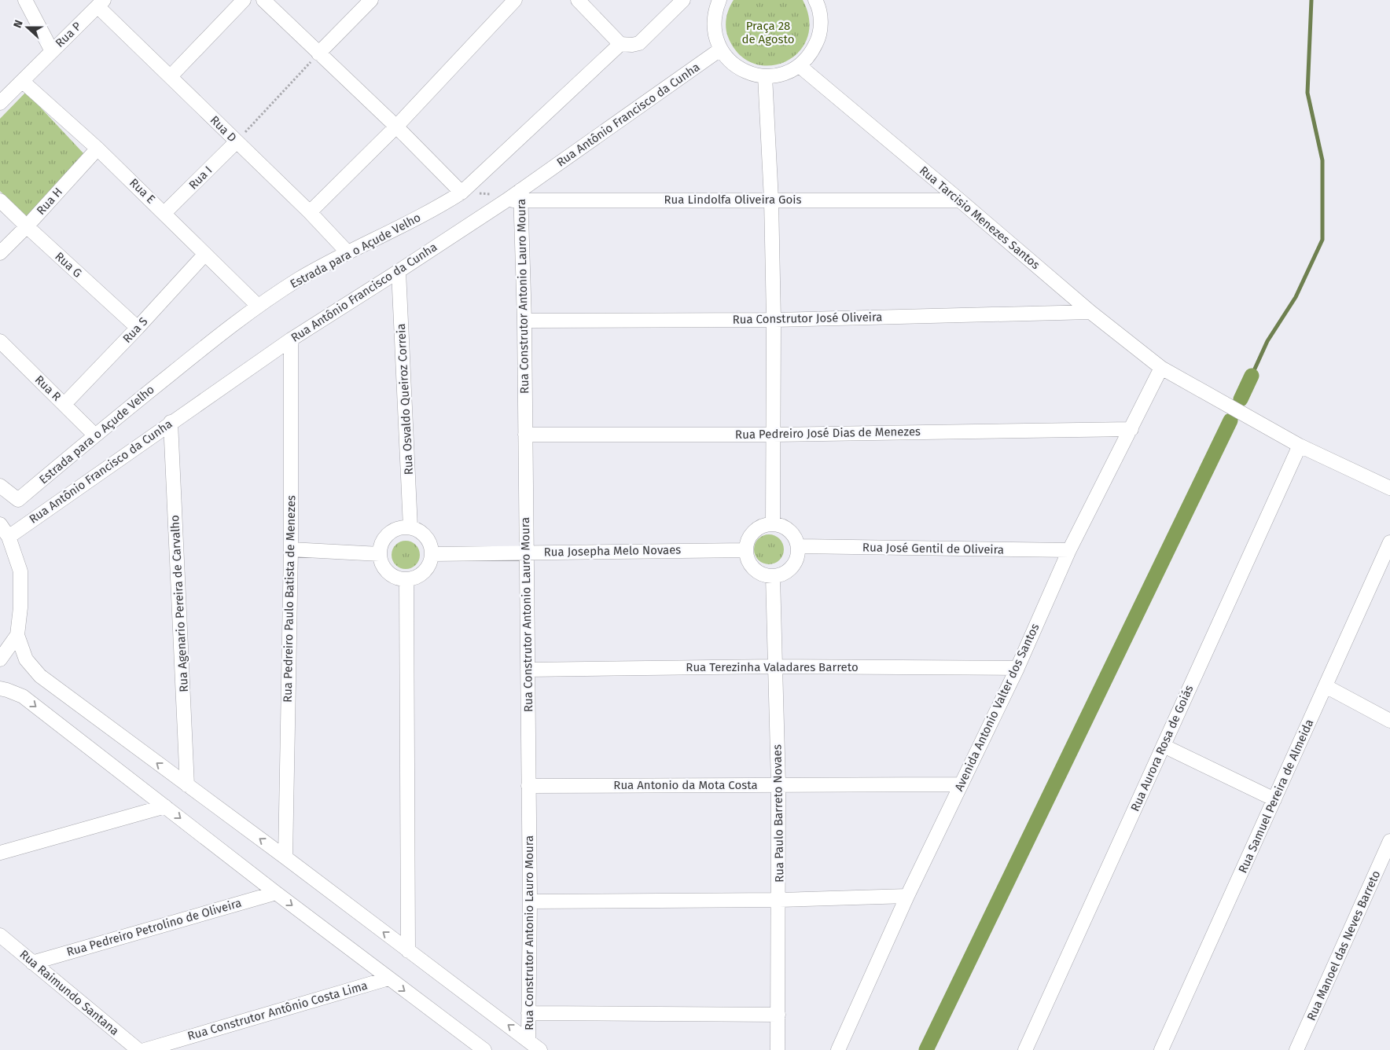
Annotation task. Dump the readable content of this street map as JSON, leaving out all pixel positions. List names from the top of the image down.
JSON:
{
  "streets": {
    "street": [
      "Rua P",
      "Rua Antônio Francisco da Cunha",
      "Rua D",
      "Rua I",
      "Rua E",
      "Rua Lindolfa Oliveira Gois",
      "Rua H",
      "Rua Tarcisio Menezes Santos",
      "Estrada para o Açude Velho",
      "Rua G",
      "Rua Construtor Antonio Lauro Moura",
      "Rua Construtor José Oliveira",
      "Rua S",
      "Rua R",
      "Rua Osvaldo Queiroz Correia",
      "Rua Pedreiro José Dias de Menezes",
      "Rua José Gentil de Oliveira",
      "Rua Josepha Melo Novaes",
      "Rua Pedreiro Paulo Batista de Menezes",
      "Rua Agenario Pereira de Carvalho",
      "Rua Terezinha Valadares Barreto",
      "Avenida Antonio Valter dos Santos",
      "Rua Aurora Rosa de Goiás",
      "Rua Antonio da Mota Costa",
      "Rua Samuel Pereira de Almeida",
      "Rua Paulo Barreto Novaes",
      "Rua Pedreiro Petrolino de Oliveira",
      "Rua Manoel das Neves Barreto",
      "Rua Raimundo Santana",
      "Rua Construtor Antônio Costa Lima"
    ]
  },
  "crossings": [
    ["Rua P", "Rua D"],
    ["Rua P", "Rua E"],
    ["Rua Antônio Francisco da Cunha", "Rua Lindolfa Oliveira Gois"],
    ["Rua Antônio Francisco da Cunha", "Rua Construtor Antonio Lauro Moura"],
    ["Rua Antônio Francisco da Cunha", "Rua Osvaldo Queiroz Correia"],
    ["Rua Antônio Francisco da Cunha", "Rua Pedreiro Paulo Batista de Menezes"],
    ["Rua Antônio Francisco da Cunha", "Rua Agenario Pereira de Carvalho"],
    ["Rua D", "Rua I"],
    ["Rua D", "Estrada para o Açude Velho"],
    ["Rua I", "Rua E"],
    ["Rua E", "Rua H"],
    ["Rua E", "Estrada para o Açude Velho"],
    ["Rua E", "Rua S"],
    ["Rua Lindolfa Oliveira Gois", "Rua Tarcisio Menezes Santos"],
    ["Rua Lindolfa Oliveira Gois", "Rua Construtor Antonio Lauro Moura"],
    ["Rua H", "Rua G"],
    ["Rua Tarcisio Menezes Santos", "Rua Construtor José Oliveira"],
    ["Rua Tarcisio Menezes Santos", "Avenida Antonio Valter dos Santos"],
    ["Rua Tarcisio Menezes Santos", "Rua Aurora Rosa de Goiás"],
    ["Estrada para o Açude Velho", "Rua R"],
    ["Rua G", "Rua S"],
    ["Rua Construtor Antonio Lauro Moura", "Rua Construtor José Oliveira"],
    ["Rua Construtor Antonio Lauro Moura", "Rua Pedreiro José Dias de Menezes"],
    ["Rua Construtor Antonio Lauro Moura", "Rua Josepha Melo Novaes"],
    ["Rua Construtor Antonio Lauro Moura", "Rua Terezinha Valadares Barreto"],
    ["Rua Construtor Antonio Lauro Moura", "Rua Antonio da Mota Costa"],
    ["Rua S", "Rua R"],
    ["Rua Osvaldo Queiroz Correia", "Rua Josepha Melo Novaes"],
    ["Rua Pedreiro José Dias de Menezes", "Avenida Antonio Valter dos Santos"],
    ["Rua José Gentil de Oliveira", "Rua Josepha Melo Novaes"],
    ["Rua José Gentil de Oliveira", "Avenida Antonio Valter dos Santos"],
    ["Rua José Gentil de Oliveira", "Rua Paulo Barreto Novaes"],
    ["Rua Josepha Melo Novaes", "Rua Paulo Barreto Novaes"],
    ["Rua Terezinha Valadares Barreto", "Avenida Antonio Valter dos Santos"],
    ["Rua Terezinha Valadares Barreto", "Rua Paulo Barreto Novaes"],
    ["Avenida Antonio Valter dos Santos", "Rua Antonio da Mota Costa"],
    ["Rua Antonio da Mota Costa", "Rua Paulo Barreto Novaes"],
    ["Rua Pedreiro Petrolino de Oliveira", "Rua Raimundo Santana"]
  ],
  "parks": ["Praça 28 de Agosto"],
  "north": "left"
}
